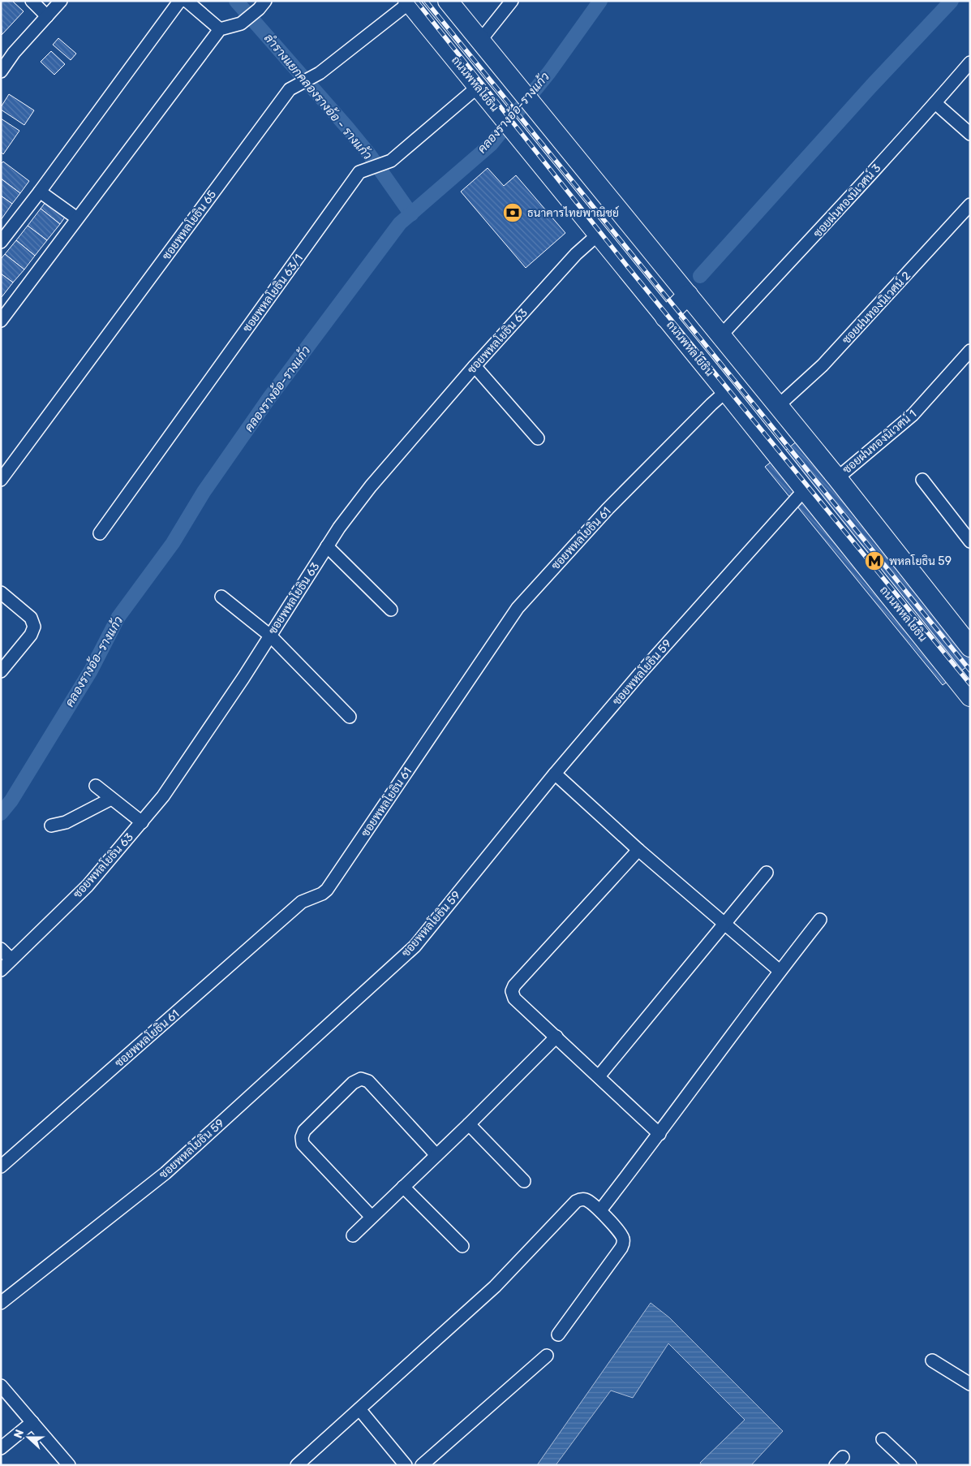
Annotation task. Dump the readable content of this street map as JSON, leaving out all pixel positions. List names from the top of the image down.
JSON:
{
  "streets": {
    "main road": ["ถนนพหลโยธิน"],
    "street": [
      "ซอยฝนทองนิเวศน์ 3",
      "ซอยพหลโยธิน 65",
      "ซอยพหลโยธิน 63/1",
      "ซอยฝนทองนิเวศน์ 2",
      "ซอยพหลโยธิน 63",
      "ซอยฝนทองนิเวศน์ 1",
      "ซอยพหลโยธิน 61",
      "ซอยพหลโยธิน 59"
    ]
  },
  "crossings": [
    ["ถนนพหลโยธิน", "ซอยพหลโยธิน 65"],
    ["ถนนพหลโยธิน", "ซอยพหลโยธิน 63/1"],
    ["ถนนพหลโยธิน", "ซอยพหลโยธิน 63"],
    ["ถนนพหลโยธิน", "ซอยพหลโยธิน 61"],
    ["ถนนพหลโยธิน", "ซอยพหลโยธิน 59"]
  ],
  "water": ["ลำรางแยกคลองรางอ้อ - รางแก้ว", "คลองรางอ้อ-รางแก้ว"],
  "places": {
    "bank": ["ธนาคารไทยพาณิชย์"],
    "metro station": ["พหลโยธิน 59"]
  },
  "north": "left"
}
